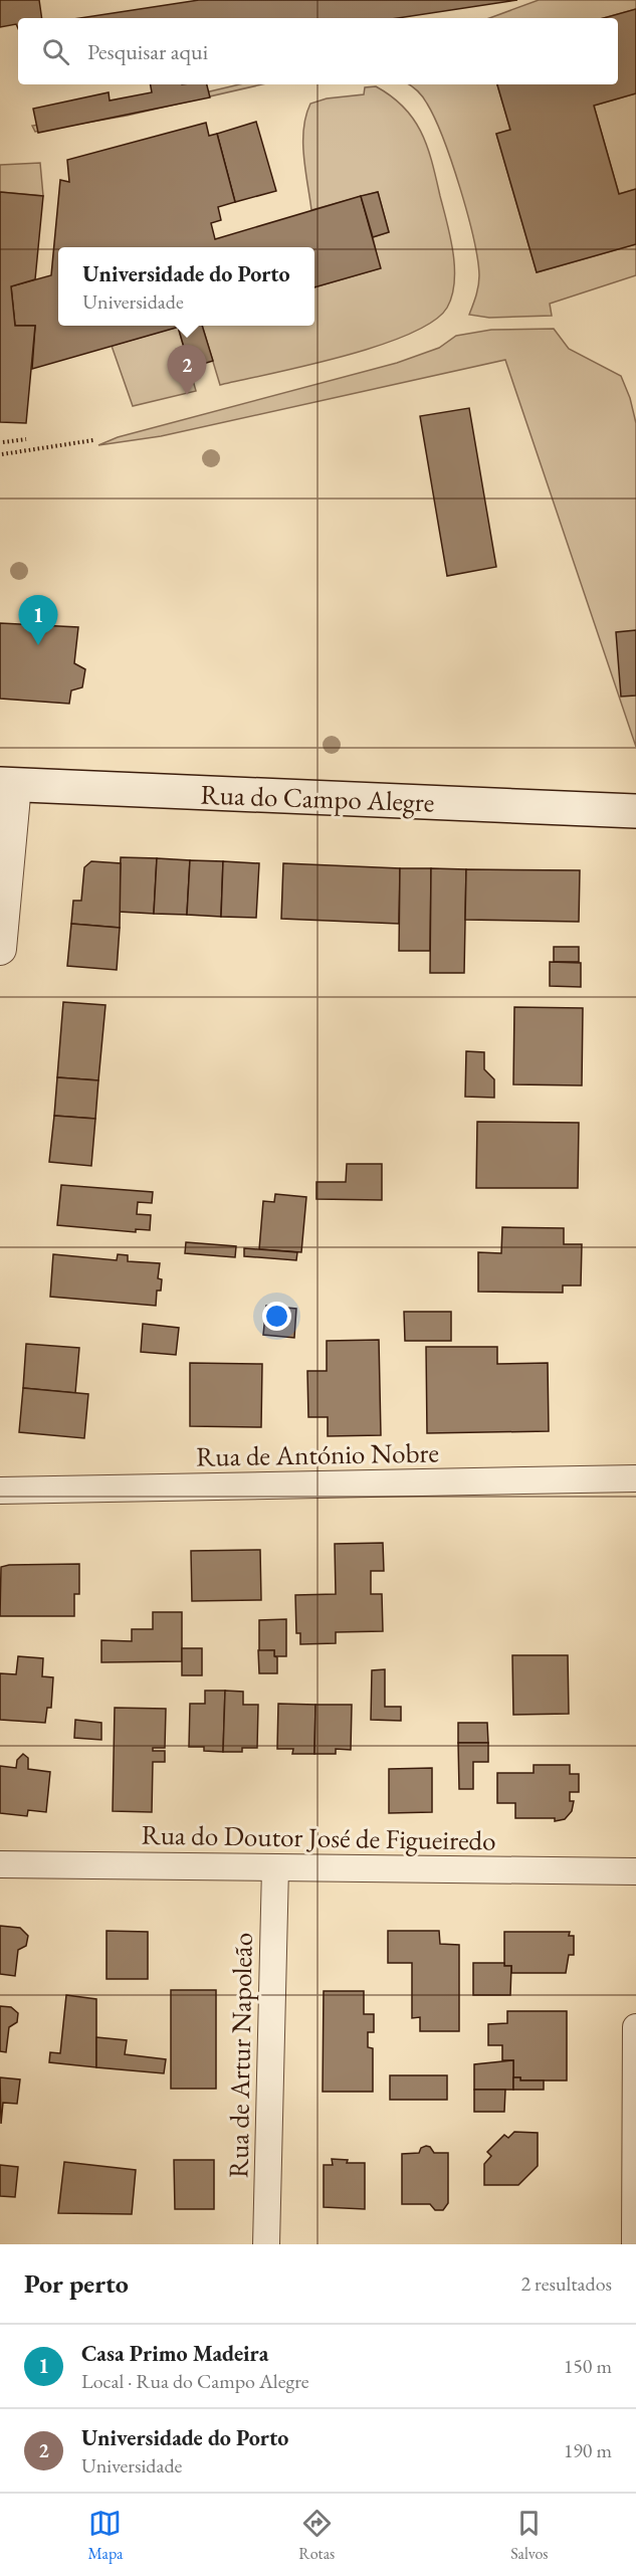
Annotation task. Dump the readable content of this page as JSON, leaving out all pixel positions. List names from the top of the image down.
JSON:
{
  "streets": {
    "main road": ["Rua do Campo Alegre"],
    "street": ["Rua de António Nobre", "Rua do Doutor José de Figueiredo", "Rua de Artur Napoleão"]
  },
  "crossings": [
    ["Rua do Doutor José de Figueiredo", "Rua de Artur Napoleão"]
  ],
  "page": {
    "search": "Pesquisar aqui",
    "popup": ["Universidade do Porto", "Universidade"],
    "pins": ["2", "1"],
    "heading": ["Por perto", "2 resultados"],
    "list": [
      {
        "mark": "1",
        "name": "Casa Primo Madeira",
        "note": "Local · Rua do Campo Alegre",
        "value": "150 m"
      },
      {
        "mark": "2",
        "name": "Universidade do Porto",
        "note": "Universidade",
        "value": "190 m"
      }
    ],
    "nav": ["Mapa", "Rotas", "Salvos"]
  }
}
